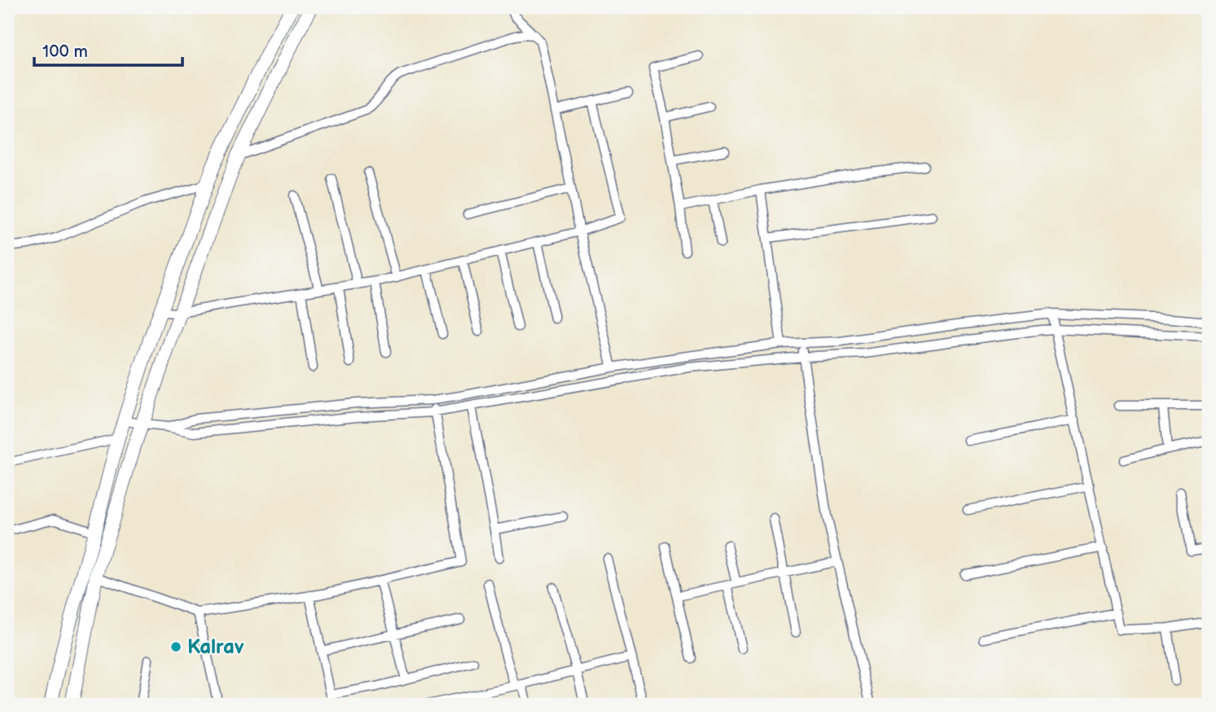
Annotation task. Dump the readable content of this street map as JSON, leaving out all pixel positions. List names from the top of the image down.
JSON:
{
  "places": ["Kalrav"],
  "scale_bar": "100 m"
}
